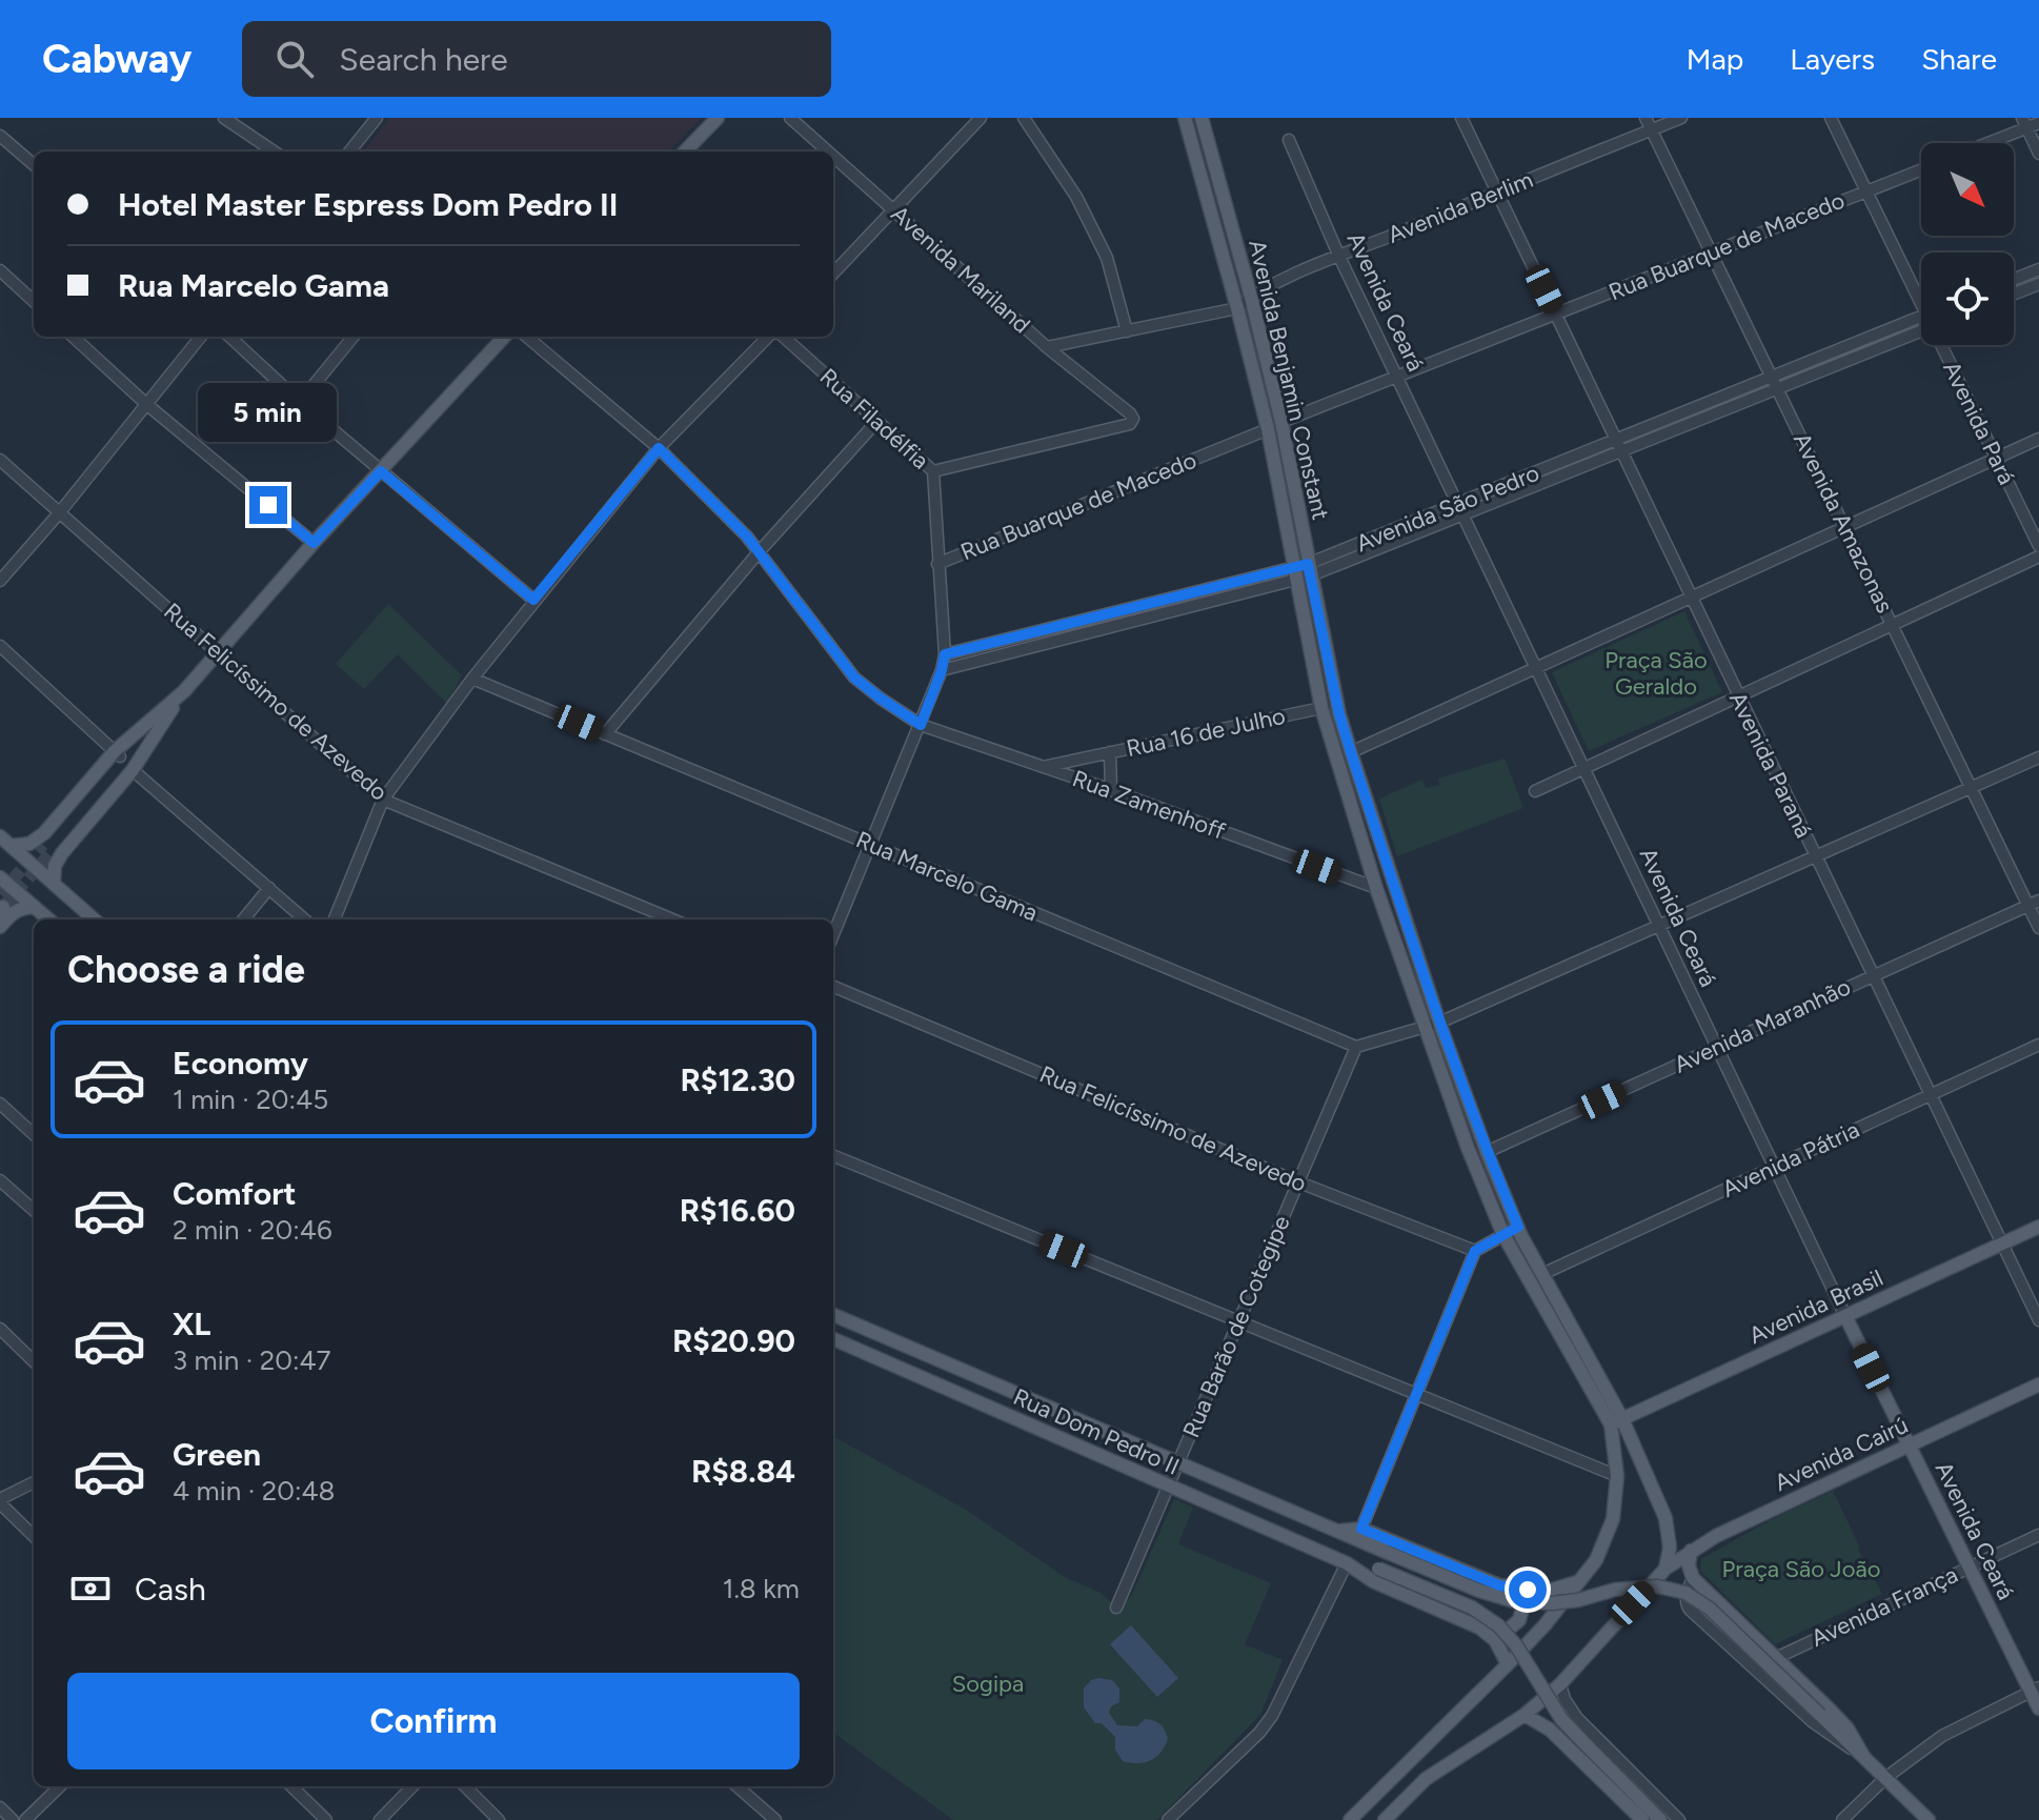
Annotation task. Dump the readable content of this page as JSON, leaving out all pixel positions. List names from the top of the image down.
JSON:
{
  "streets": {
    "main road": [
      "Avenida Ceará",
      "Avenida Benjamin Constant",
      "Avenida Brasil",
      "Rua Dom Pedro II",
      "Avenida Cairú"
    ],
    "street": [
      "Avenida Berlim",
      "Rua Buarque de Macedo",
      "Avenida Mariland",
      "Rua Filadélfia",
      "Avenida Pará",
      "Avenida São Pedro",
      "Avenida Amazonas",
      "Rua Felicíssimo de Azevedo",
      "Rua 16 de Julho",
      "Avenida Paraná",
      "Rua Zamenhoff",
      "Rua Marcelo Gama",
      "Avenida Maranhão",
      "Avenida Pátria",
      "Rua Barão de Cotegipe",
      "Avenida França"
    ]
  },
  "crossings": [
    ["Avenida Berlim", "Avenida Mariland"],
    ["Avenida Berlim", "Avenida Ceará"],
    ["Avenida Berlim", "Avenida Benjamin Constant"],
    ["Avenida Berlim", "Avenida Amazonas"],
    ["Avenida Berlim", "Avenida Paraná"],
    ["Rua Buarque de Macedo", "Avenida Ceará"],
    ["Rua Buarque de Macedo", "Avenida Benjamin Constant"],
    ["Rua Buarque de Macedo", "Rua Filadélfia"],
    ["Rua Buarque de Macedo", "Avenida Pará"],
    ["Rua Buarque de Macedo", "Avenida Amazonas"],
    ["Rua Buarque de Macedo", "Avenida Paraná"],
    ["Avenida Mariland", "Rua Filadélfia"],
    ["Avenida Ceará", "Avenida São Pedro"],
    ["Avenida Ceará", "Avenida Maranhão"],
    ["Avenida Ceará", "Avenida Pátria"],
    ["Avenida Ceará", "Avenida Brasil"],
    ["Avenida Ceará", "Avenida Cairú"],
    ["Avenida Ceará", "Avenida França"],
    ["Avenida Benjamin Constant", "Avenida São Pedro"],
    ["Avenida Benjamin Constant", "Rua 16 de Julho"],
    ["Avenida Benjamin Constant", "Rua Zamenhoff"],
    ["Avenida Benjamin Constant", "Avenida Maranhão"],
    ["Avenida Benjamin Constant", "Avenida Pátria"],
    ["Avenida Benjamin Constant", "Avenida Brasil"],
    ["Avenida Benjamin Constant", "Rua Dom Pedro II"],
    ["Avenida Benjamin Constant", "Avenida Cairú"],
    ["Rua Filadélfia", "Avenida São Pedro"],
    ["Rua Filadélfia", "Rua Zamenhoff"],
    ["Rua Filadélfia", "Rua Marcelo Gama"],
    ["Avenida São Pedro", "Avenida Amazonas"],
    ["Avenida São Pedro", "Avenida Paraná"],
    ["Avenida Amazonas", "Avenida Maranhão"],
    ["Rua Felicíssimo de Azevedo", "Rua Barão de Cotegipe"],
    ["Rua 16 de Julho", "Rua Zamenhoff"],
    ["Avenida Paraná", "Avenida Maranhão"],
    ["Avenida Paraná", "Avenida Pátria"],
    ["Avenida Paraná", "Avenida Brasil"],
    ["Rua Marcelo Gama", "Rua Barão de Cotegipe"],
    ["Rua Barão de Cotegipe", "Rua Dom Pedro II"]
  ],
  "parks": ["Praça São Geraldo", "Praça São João", "Sogipa"],
  "north": "bottom right",
  "page": {
    "header": "Cabway",
    "search": "Search here",
    "nav": ["Map", "Layers", "Share"],
    "banner": ["Hotel Master Espress Dom Pedro II", "Rua Marcelo Gama"],
    "bubble": "5 min",
    "heading": "Choose a ride",
    "list": [
      {
        "name": "Economy",
        "note": "1 min · 20:45",
        "value": "R$12.30"
      },
      {
        "name": "Comfort",
        "note": "2 min · 20:46",
        "value": "R$16.60"
      },
      {
        "name": "XL",
        "note": "3 min · 20:47",
        "value": "R$20.90"
      },
      {
        "name": "Green",
        "note": "4 min · 20:48",
        "value": "R$8.84"
      }
    ],
    "pay": ["Cash", "1.8 km"],
    "buttons": "Confirm"
  }
}
